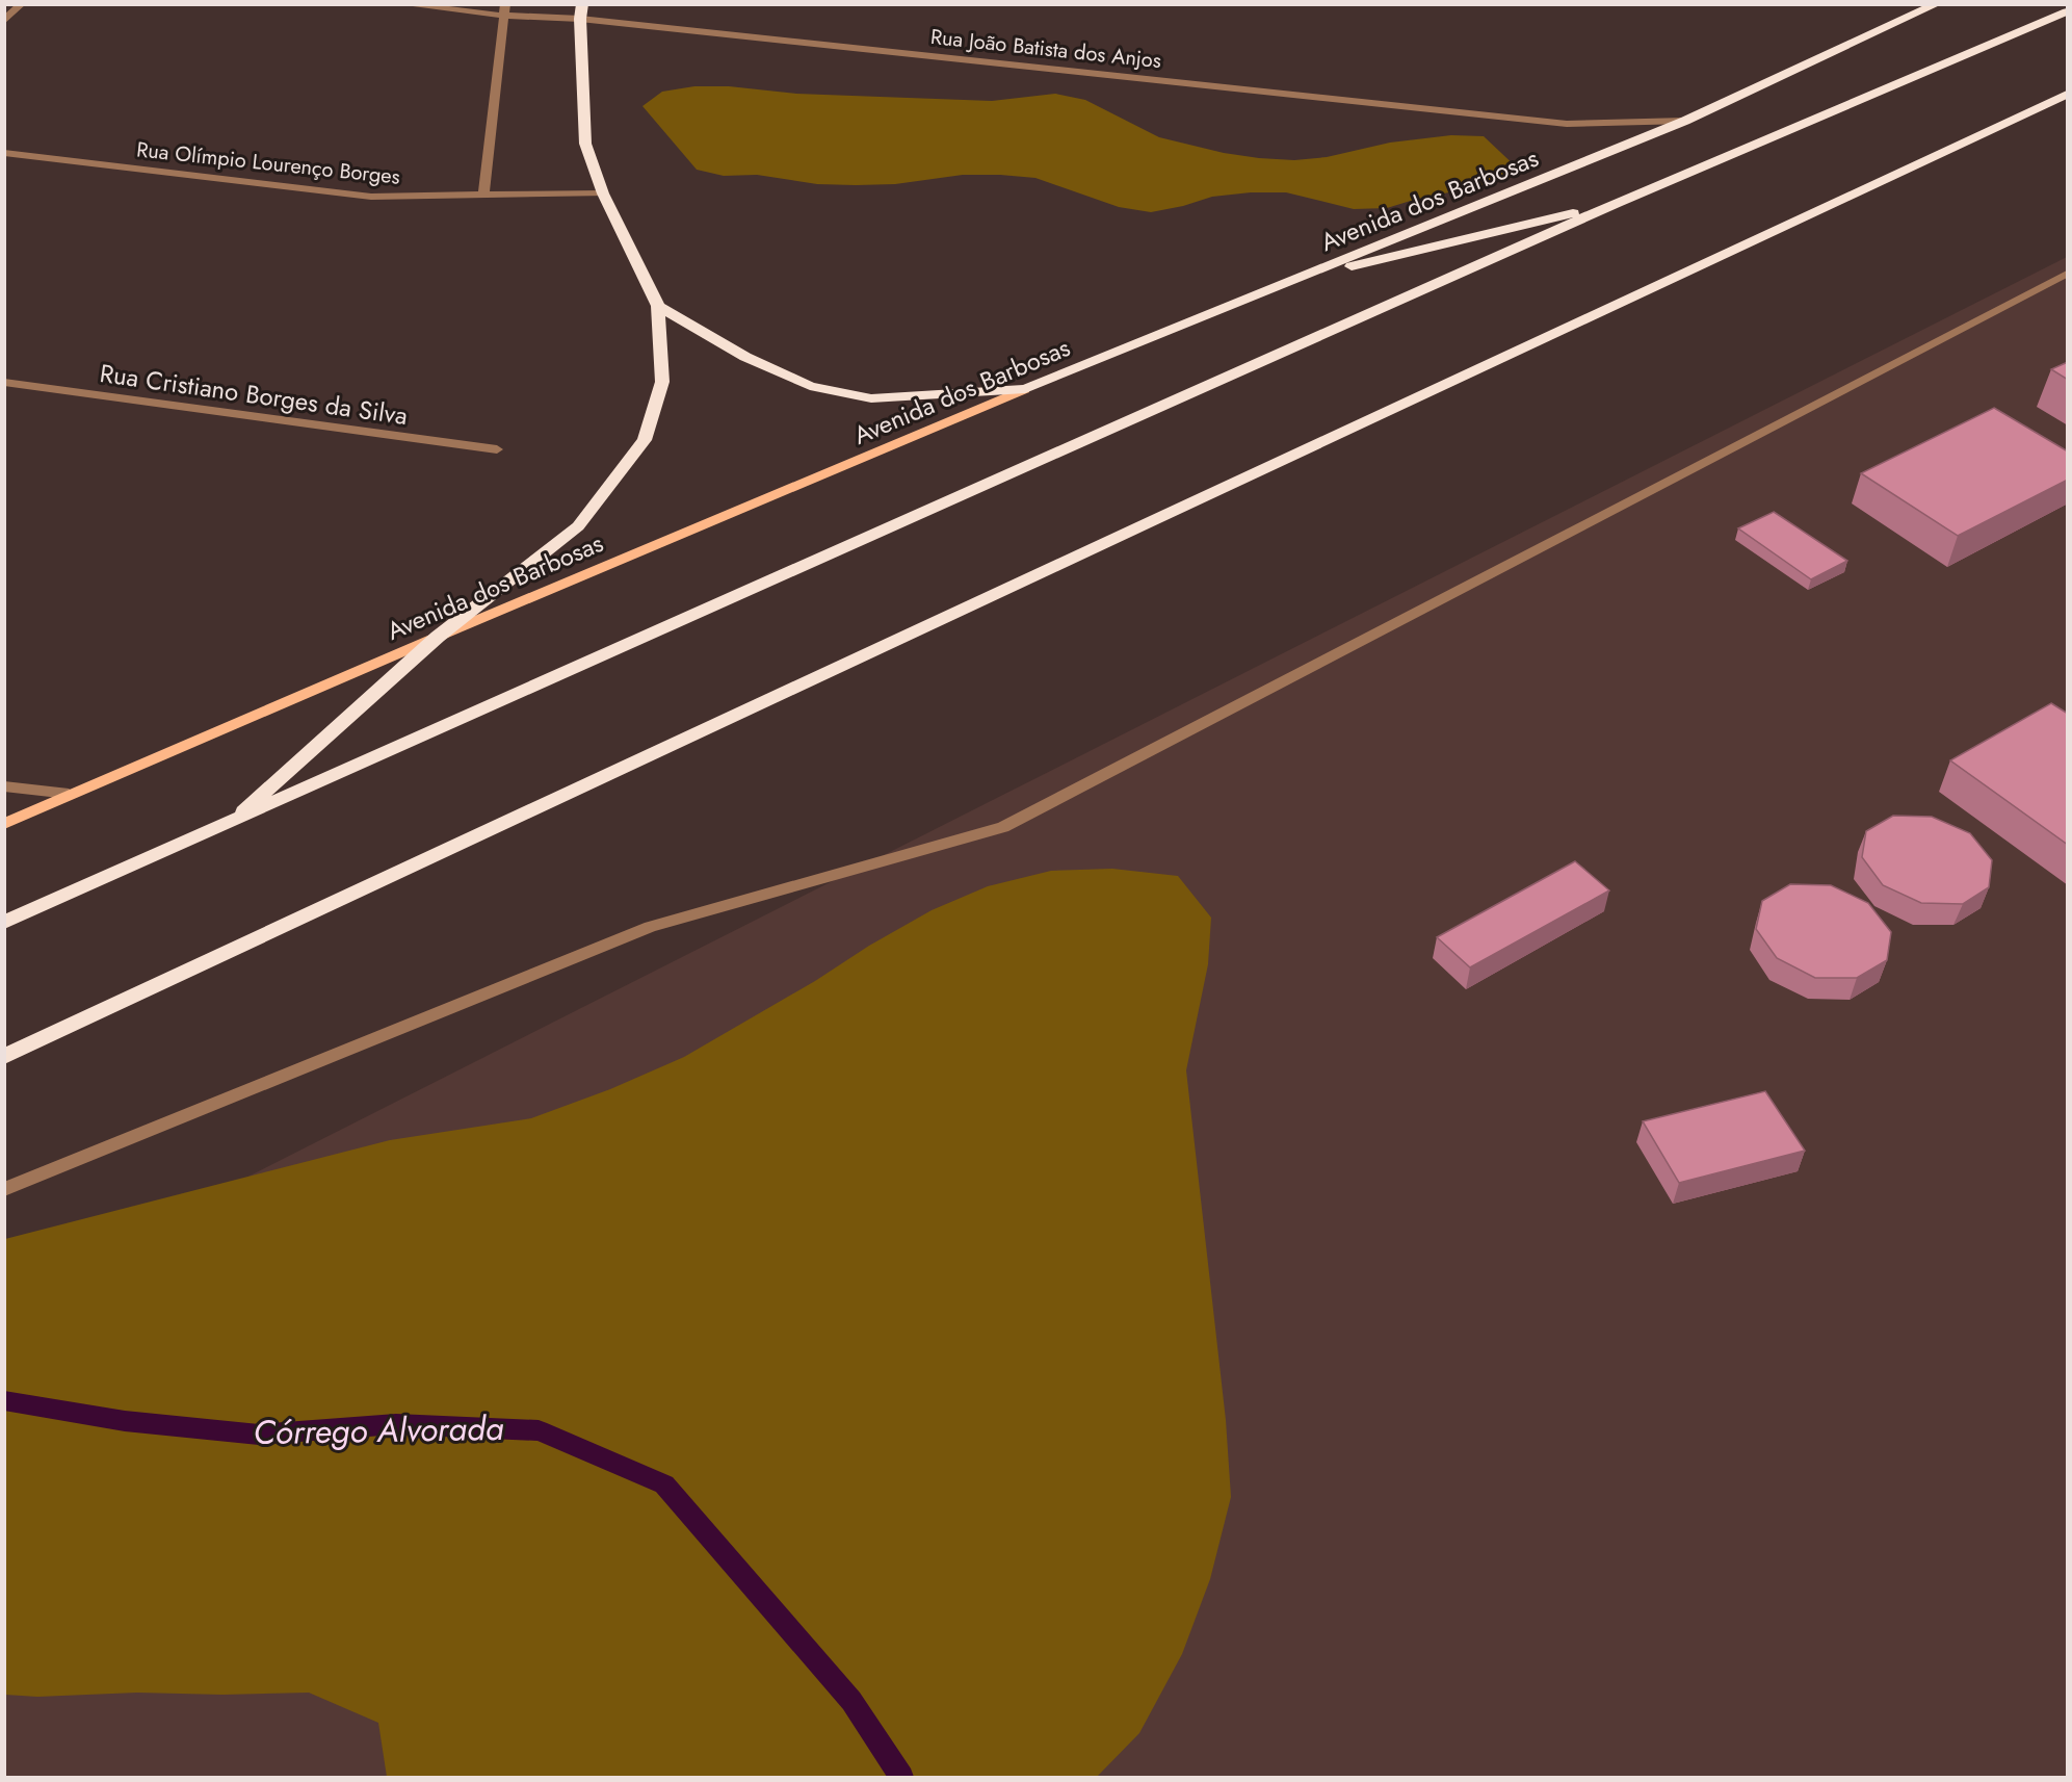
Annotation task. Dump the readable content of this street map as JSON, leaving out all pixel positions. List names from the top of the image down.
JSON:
{
  "streets": {
    "highway": ["Avenida dos Barbosas"],
    "street": ["Rua João Batista dos Anjos", "Rua Olímpio Lourenço Borges", "Rua Cristiano Borges da Silva"]
  },
  "crossings": [
    ["Rua João Batista dos Anjos", "Avenida dos Barbosas"]
  ],
  "water": ["Córrego Alvorada"]
}
